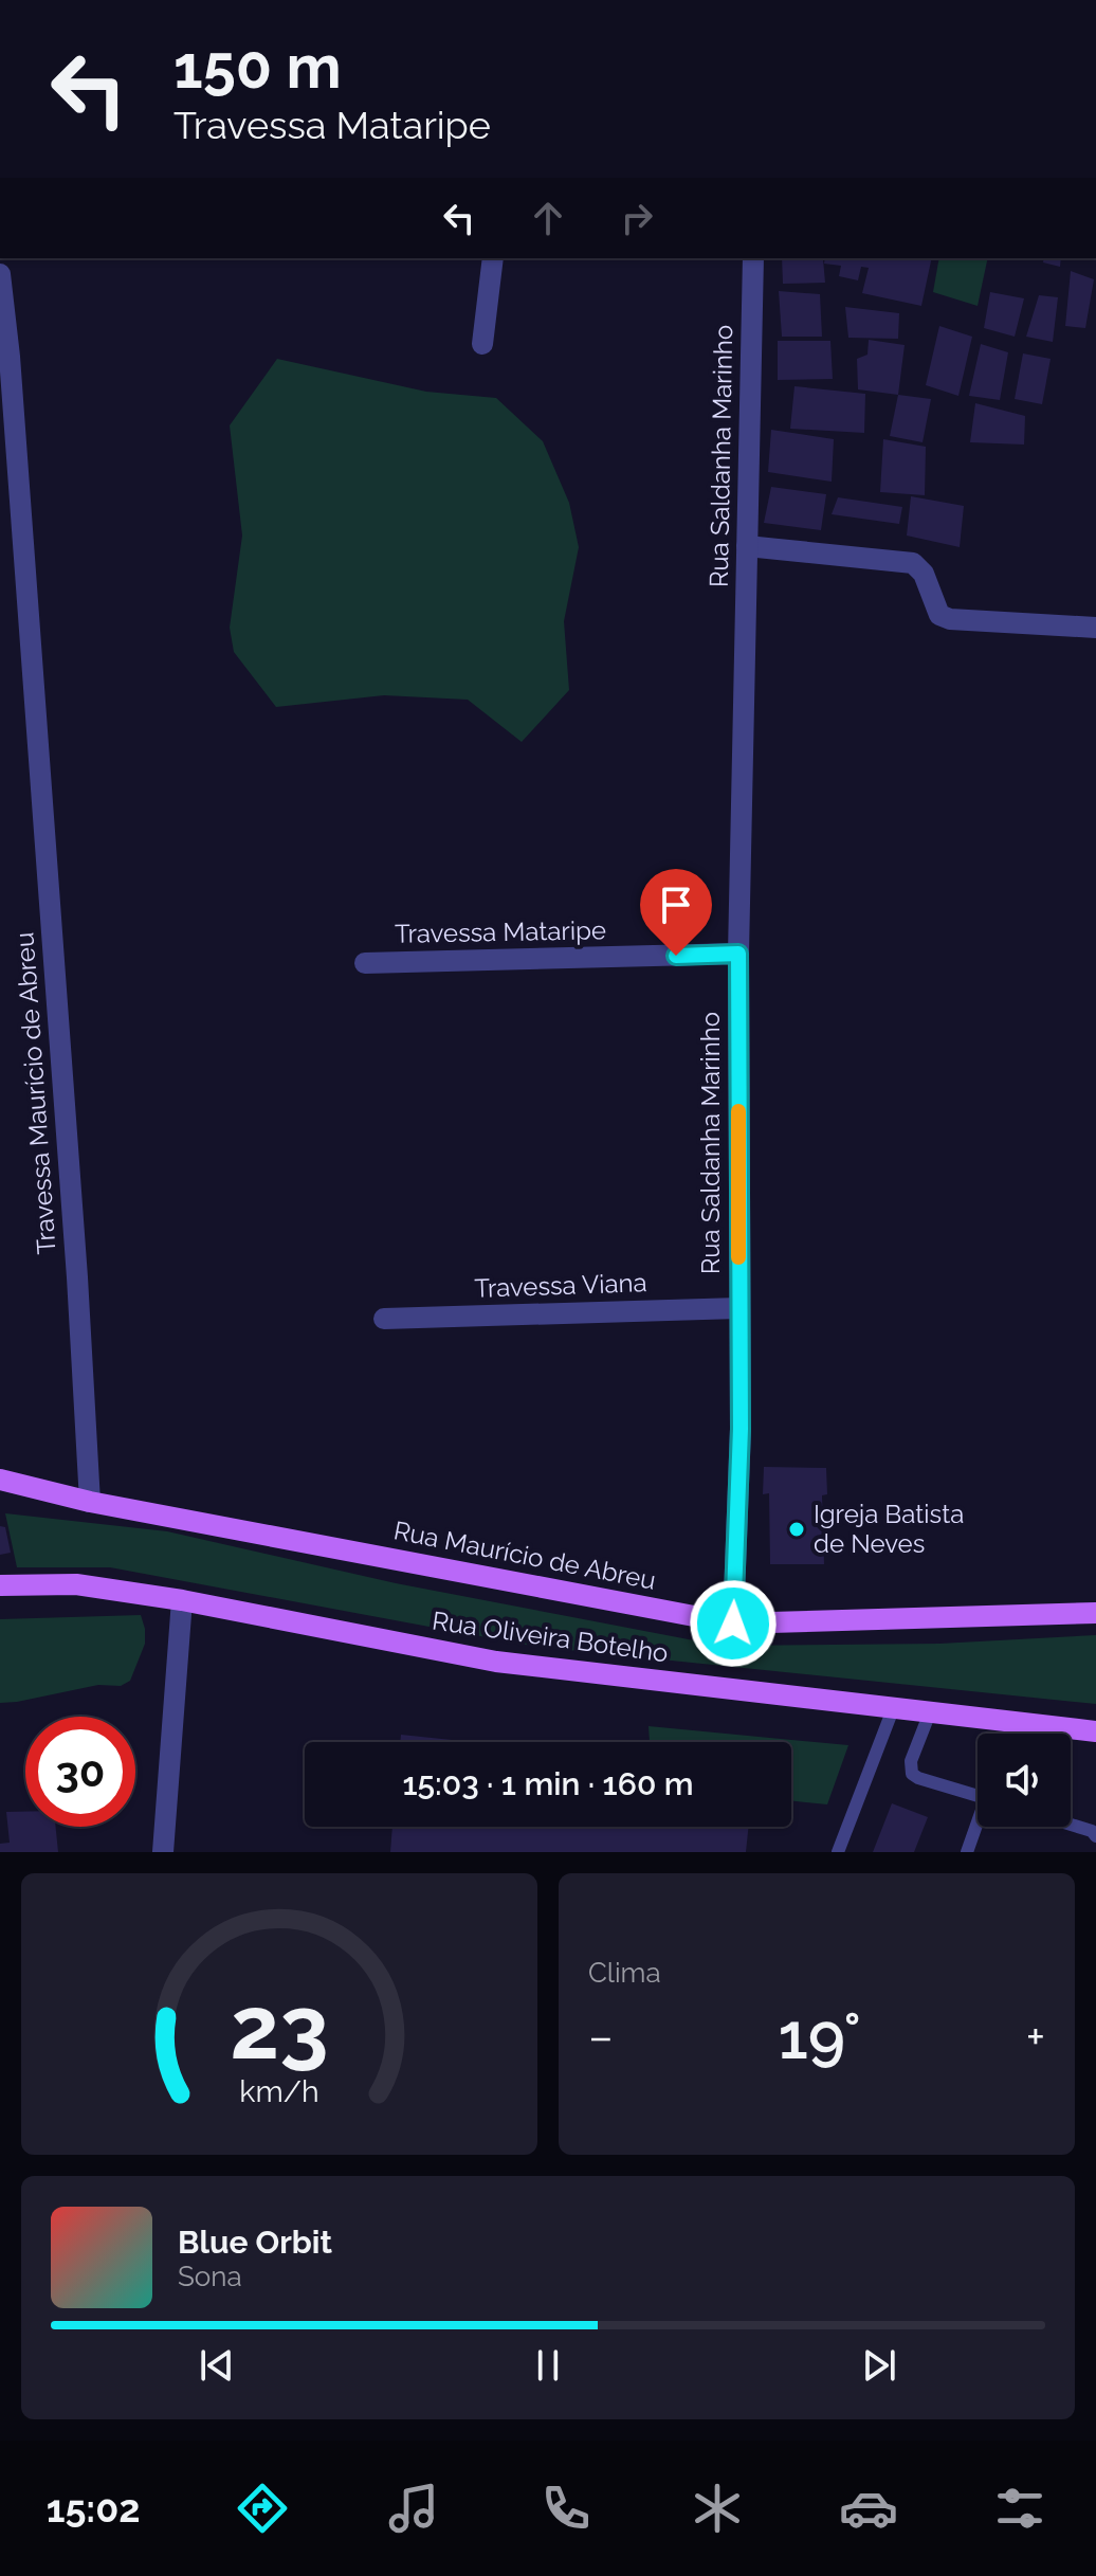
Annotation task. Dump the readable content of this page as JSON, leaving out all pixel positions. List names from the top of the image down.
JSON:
{
  "streets": {
    "main road": ["Rua Maurício de Abreu", "Rua Oliveira Botelho"],
    "street": [
      "Rua Saldanha Marinho",
      "Travessa Mataripe",
      "Travessa Maurício de Abreu",
      "Travessa Viana"
    ]
  },
  "crossings": [
    ["Rua Saldanha Marinho", "Travessa Mataripe"],
    ["Rua Saldanha Marinho", "Travessa Viana"],
    ["Rua Saldanha Marinho", "Rua Maurício de Abreu"],
    ["Travessa Maurício de Abreu", "Rua Maurício de Abreu"]
  ],
  "places": ["Igreja Batista de Neves"],
  "page": {
    "turn": ["150 m", "Travessa Mataripe"],
    "limit": "30",
    "trip": "15:03 · 1 min · 160 m",
    "tile": "Clima",
    "heat": ["−", "19°", "+"],
    "song": ["Blue Orbit", "Sona"],
    "tabs": "15:02",
    "gauge": ["23", "km/h"]
  }
}
